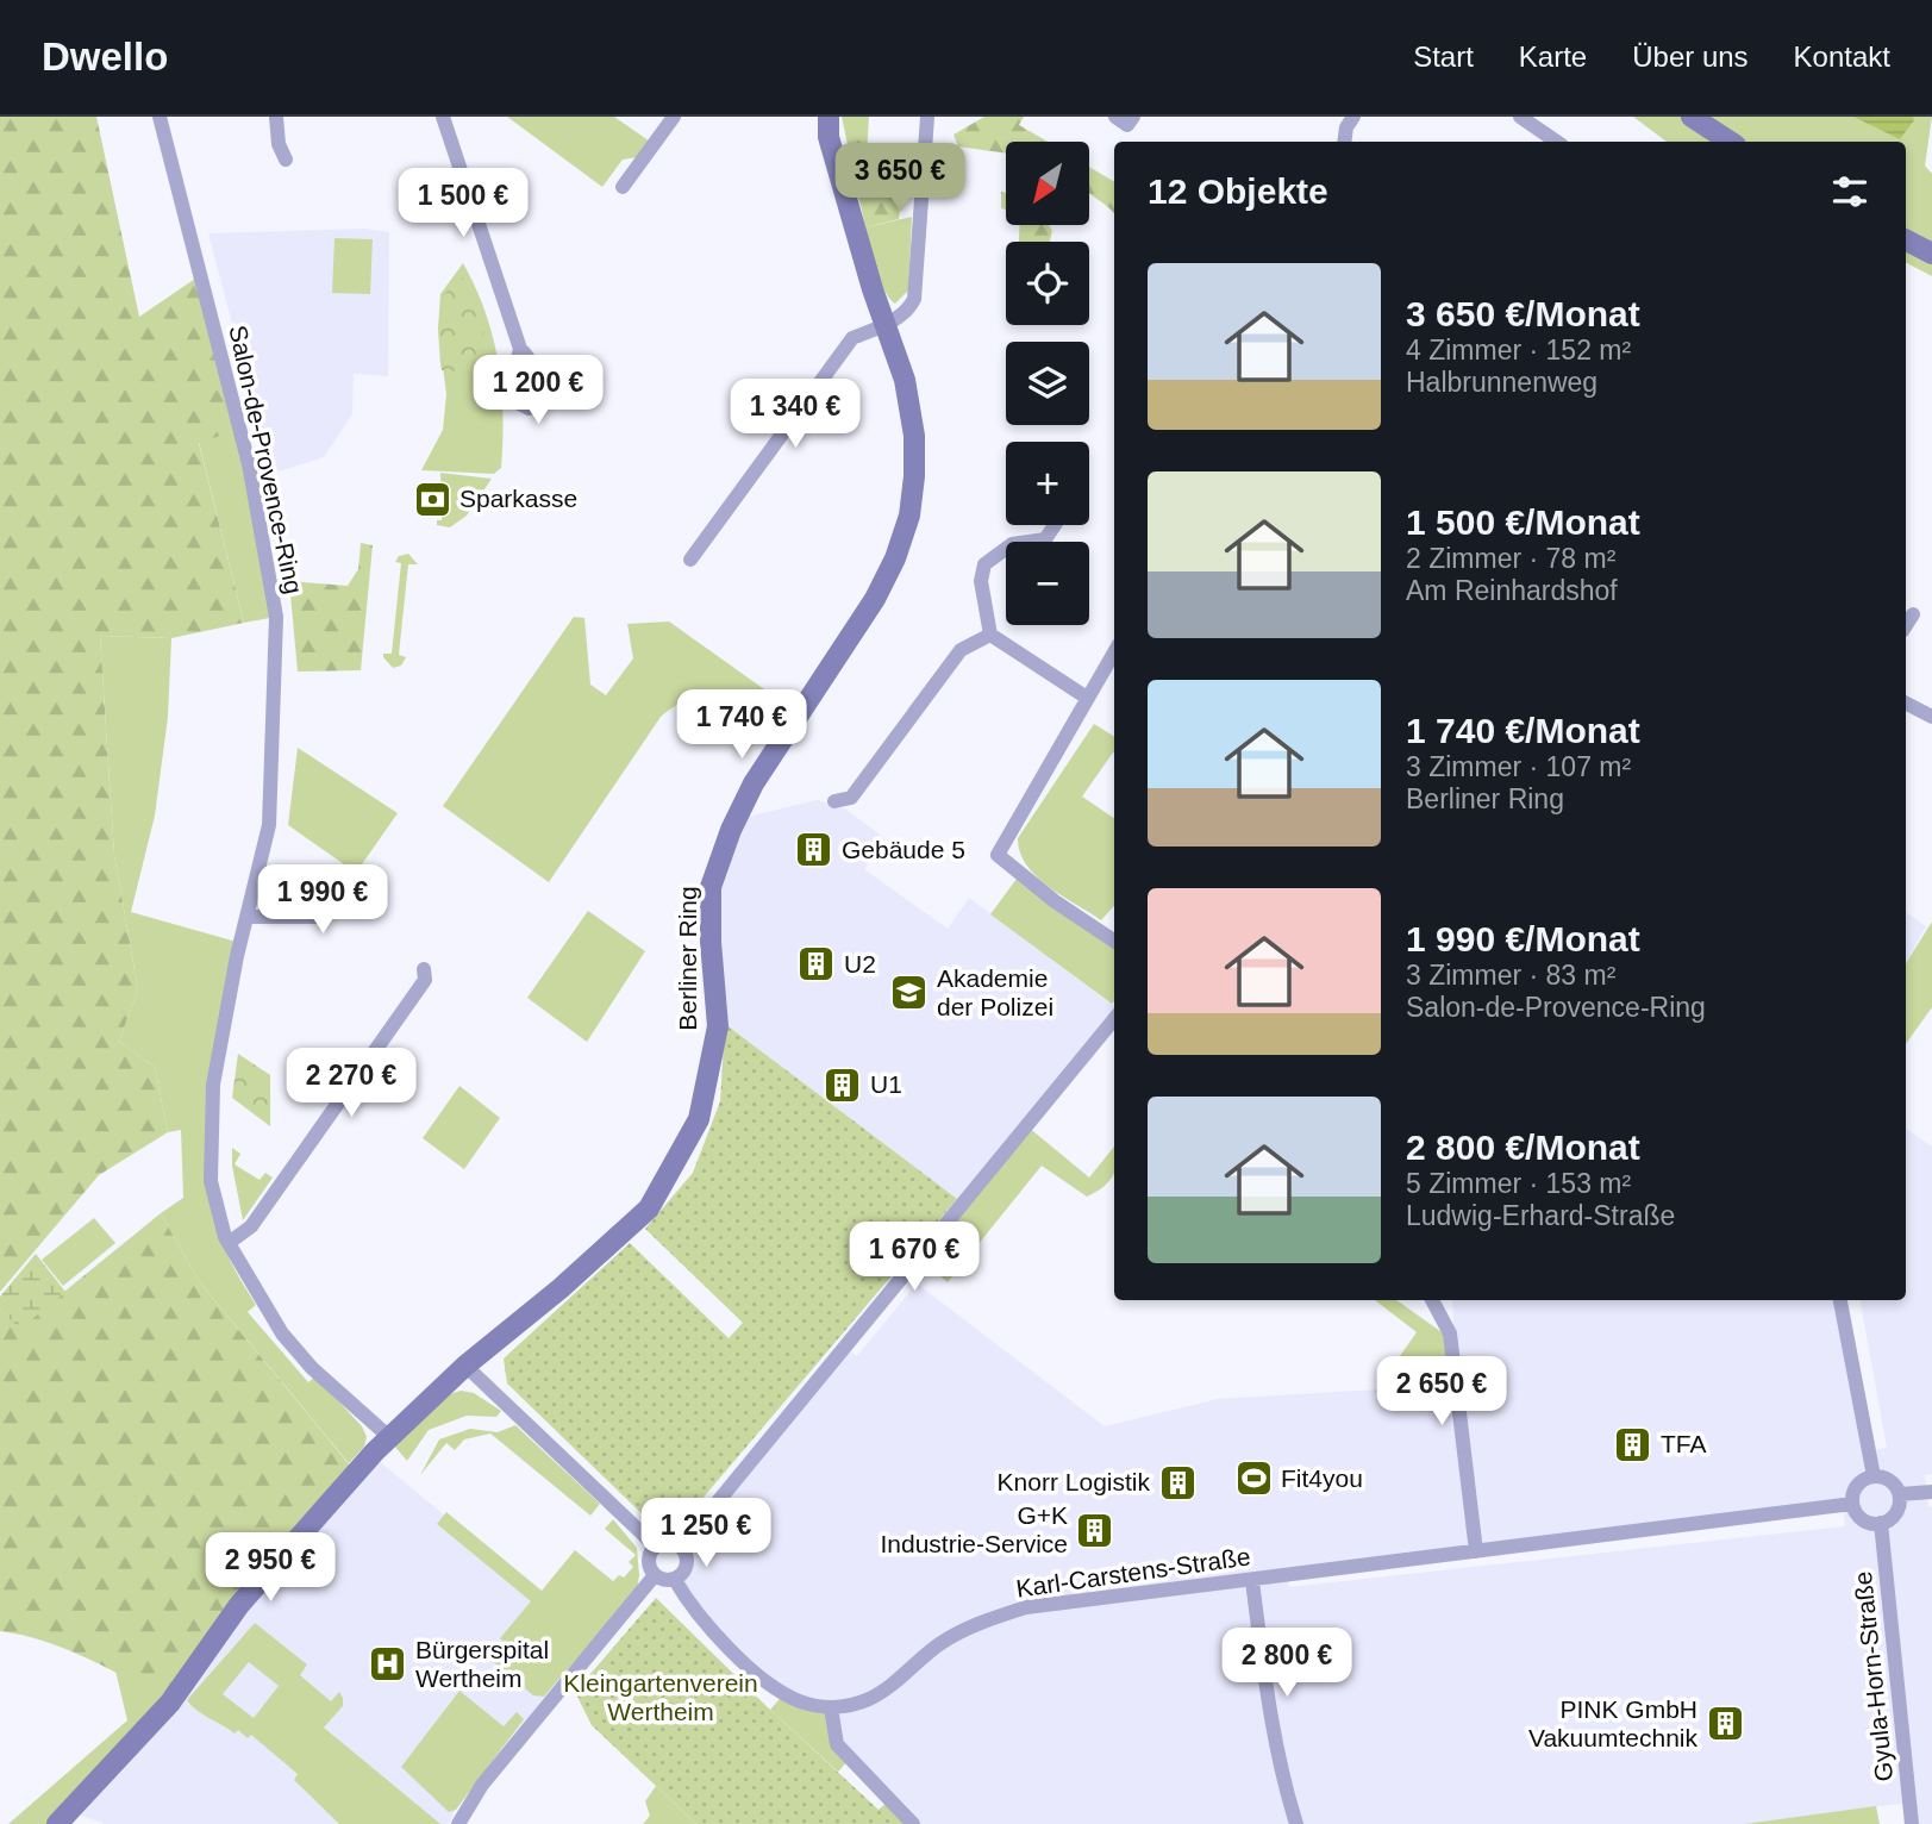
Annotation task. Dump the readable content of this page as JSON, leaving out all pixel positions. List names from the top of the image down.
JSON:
{
  "streets": {
    "street": [
      "Salon-de-Provence-Ring",
      "Berliner Ring",
      "Karl-Carstens-Straße",
      "Gyula-Horn-Straße"
    ]
  },
  "crossings": [
    ["Salon-de-Provence-Ring", "Berliner Ring"],
    ["Karl-Carstens-Straße", "Gyula-Horn-Straße"]
  ],
  "parks": ["Kleingartenverein Wertheim"],
  "places": {
    "bank": ["Sparkasse"],
    "building": [
      "Gebäude 5",
      "U2",
      "U1",
      "TFA",
      "Knorr Logistik",
      "G+K Industrie-Service",
      "PINK GmbH Vakuumtechnik"
    ],
    "school or university": ["Akademie der Polizei"],
    "sports": ["Fit4you"],
    "hospital": ["Bürgerspital Wertheim"]
  },
  "north": "bottom left",
  "page": {
    "header": "Dwello",
    "nav": [
      "Start",
      "Karte",
      "Über uns",
      "Kontakt"
    ],
    "map_buttons": ["+", "−"],
    "heading": "12 Objekte",
    "price": [
      "3 650 €",
      "1 500 €",
      "1 200 €",
      "1 340 €",
      "1 740 €",
      "1 990 €",
      "2 270 €",
      "1 670 €",
      "2 650 €",
      "1 250 €",
      "2 950 €",
      "2 800 €"
    ],
    "list": [
      {
        "name": "3 650 €/Monat",
        "note": "4 Zimmer · 152 m² · Halbrunnenweg"
      },
      {
        "name": "1 500 €/Monat",
        "note": "2 Zimmer · 78 m² · Am Reinhardshof"
      },
      {
        "name": "1 740 €/Monat",
        "note": "3 Zimmer · 107 m² · Berliner Ring"
      },
      {
        "name": "1 990 €/Monat",
        "note": "3 Zimmer · 83 m² · Salon-de-Provence-Ring"
      },
      {
        "name": "2 800 €/Monat",
        "note": "5 Zimmer · 153 m² · Ludwig-Erhard-Straße"
      }
    ]
  }
}
